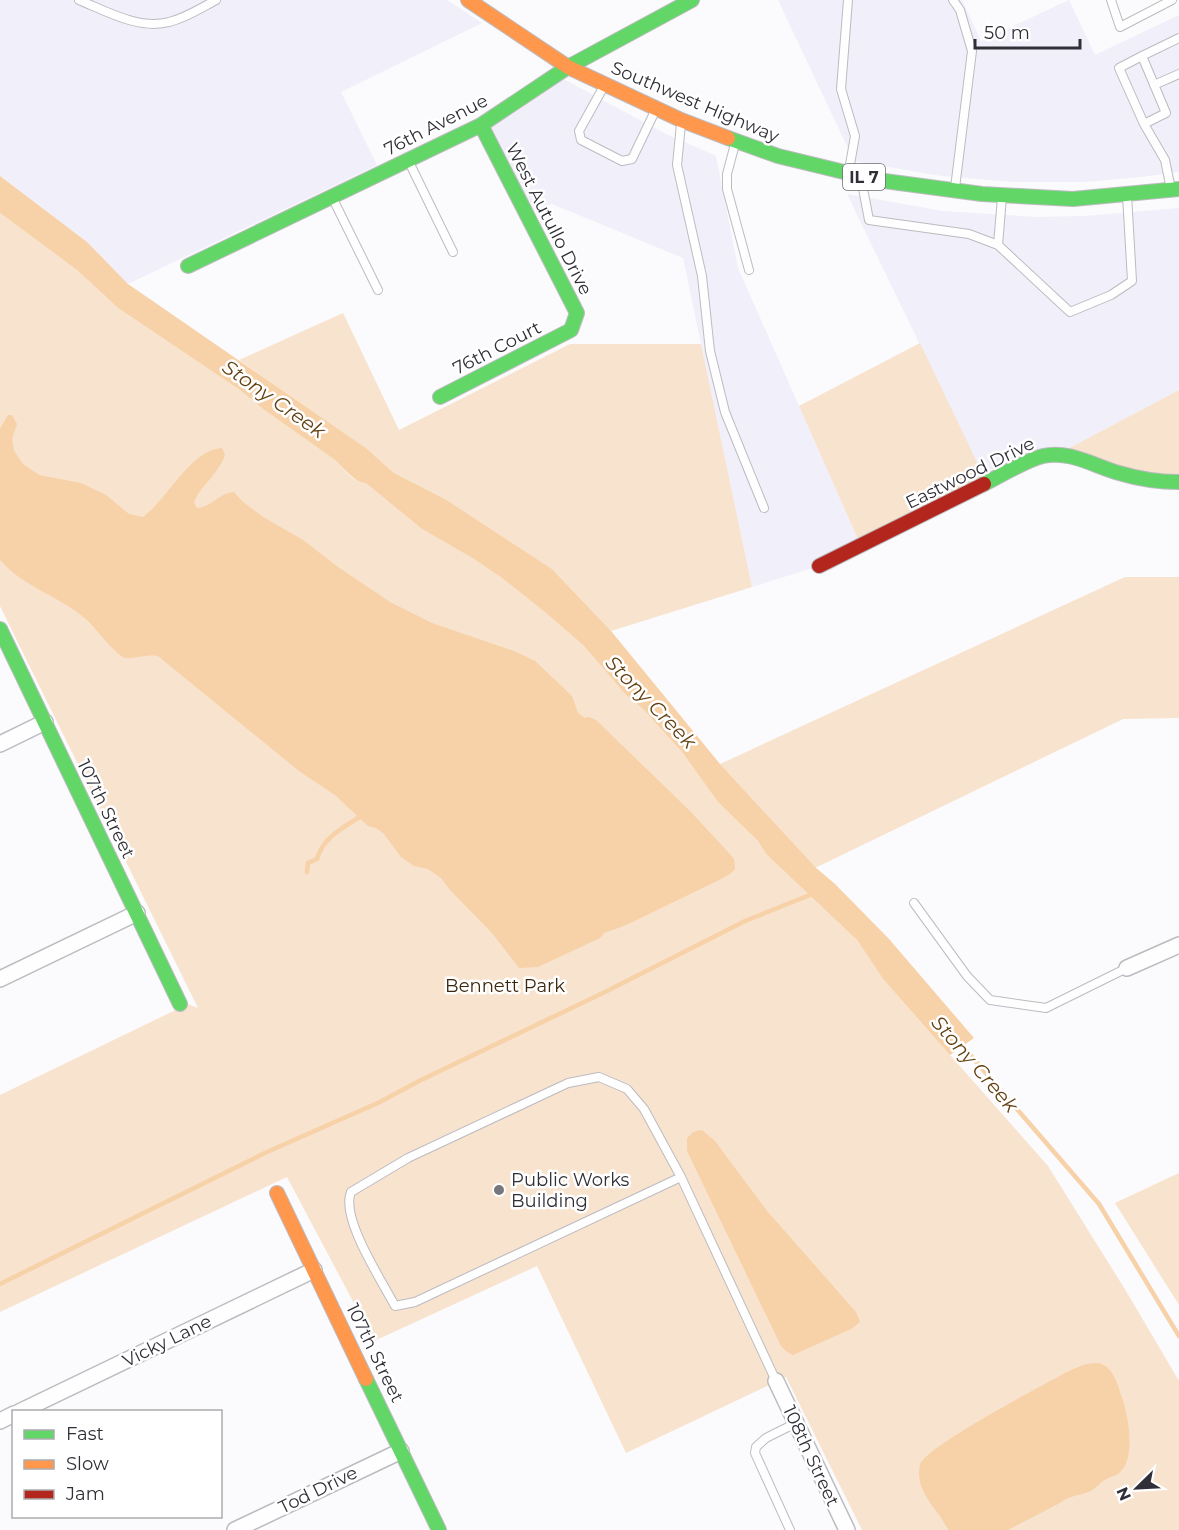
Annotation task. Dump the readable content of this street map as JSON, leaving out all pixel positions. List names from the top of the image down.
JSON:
{
  "streets": {
    "street": [
      "Southwest Highway",
      "76th Avenue",
      "IL 7",
      "West Autullo Drive",
      "76th Court",
      "Eastwood Drive",
      "107th Street",
      "Vicky Lane",
      "108th Street",
      "Tod Drive"
    ]
  },
  "crossings": [
    ["Southwest Highway", "76th Avenue"],
    ["76th Avenue", "West Autullo Drive"],
    ["West Autullo Drive", "76th Court"],
    ["107th Street", "Vicky Lane"],
    ["107th Street", "Tod Drive"]
  ],
  "water": ["Stony Creek"],
  "parks": ["Bennett Park"],
  "places": ["Public Works Building"],
  "legend": ["Fast", "Slow", "Jam"],
  "scale_bar": "50 m",
  "north": "bottom left"
}
